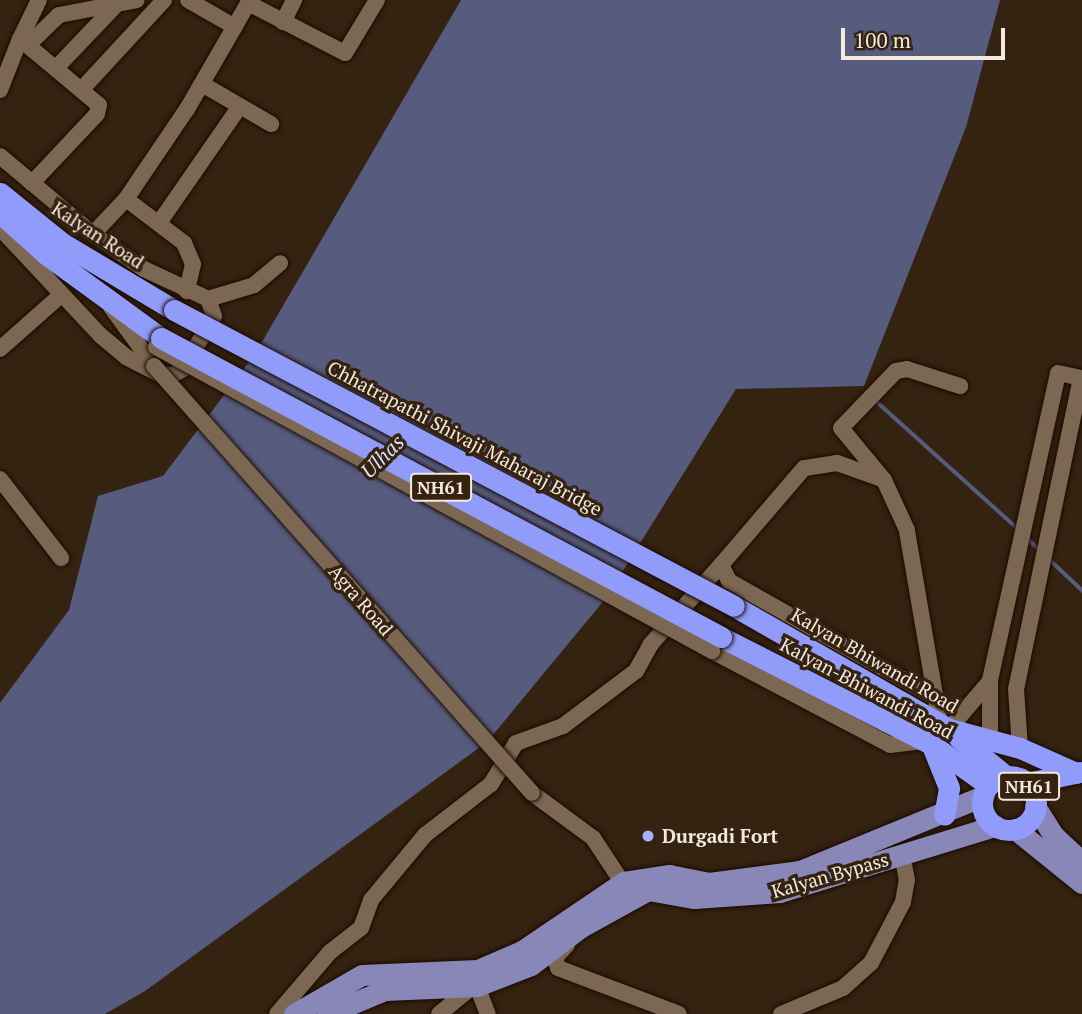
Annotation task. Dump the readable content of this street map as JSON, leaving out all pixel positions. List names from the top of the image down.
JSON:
{
  "streets": {
    "highway": [
      "Kalyan Road",
      "Chhatrapathi Shivaji Maharaj Bridge",
      "NH61",
      "Kalyan Bhiwandi Road",
      "Kalyan-Bhiwandi Road"
    ],
    "main road": ["Kalyan Bypass"],
    "street": ["Agra Road"]
  },
  "crossings": [
    ["Kalyan Road", "Chhatrapathi Shivaji Maharaj Bridge"],
    ["Chhatrapathi Shivaji Maharaj Bridge", "Kalyan Bhiwandi Road"],
    ["NH61", "Agra Road"],
    ["NH61", "Kalyan Bhiwandi Road"],
    ["NH61", "Kalyan-Bhiwandi Road"],
    ["NH61", "Kalyan Bypass"],
    ["Agra Road", "Kalyan Bypass"],
    ["Kalyan Bhiwandi Road", "Kalyan-Bhiwandi Road"],
    ["Kalyan Bhiwandi Road", "Kalyan Bypass"],
    ["Kalyan-Bhiwandi Road", "Kalyan Bypass"]
  ],
  "water": ["Ulhas"],
  "places": ["Durgadi Fort"],
  "scale_bar": "100 m"
}
